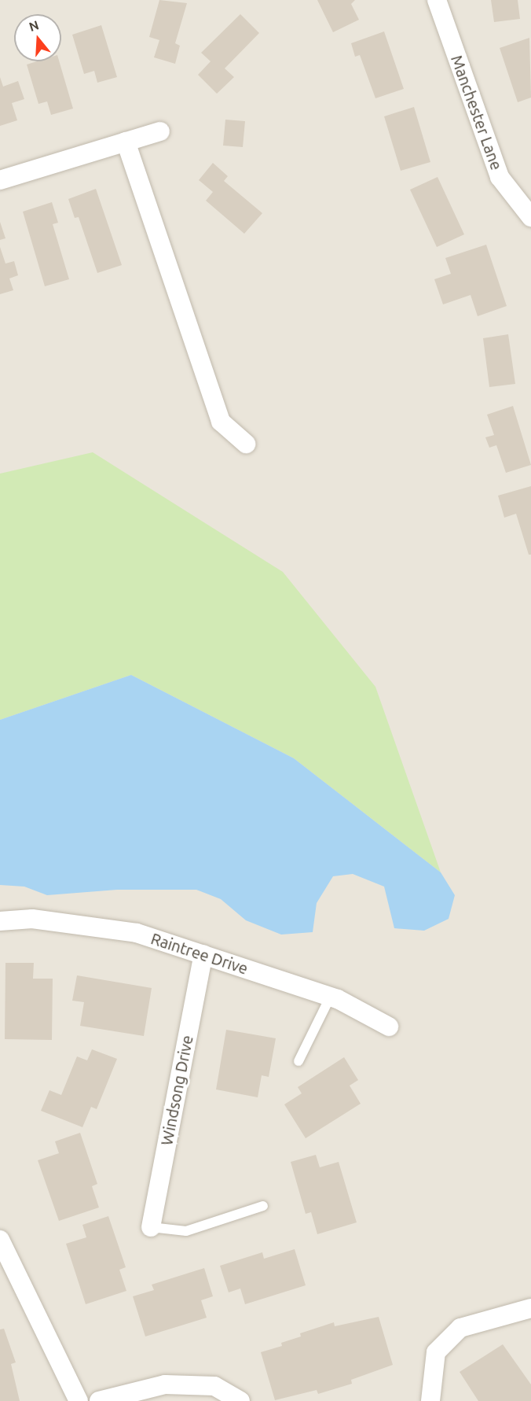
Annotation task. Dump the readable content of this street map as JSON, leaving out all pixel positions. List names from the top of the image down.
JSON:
{
  "streets": {
    "street": ["Manchester Lane", "Raintree Drive", "Windsong Drive"]
  },
  "crossings": [
    ["Raintree Drive", "Windsong Drive"]
  ],
  "north": "top"
}
